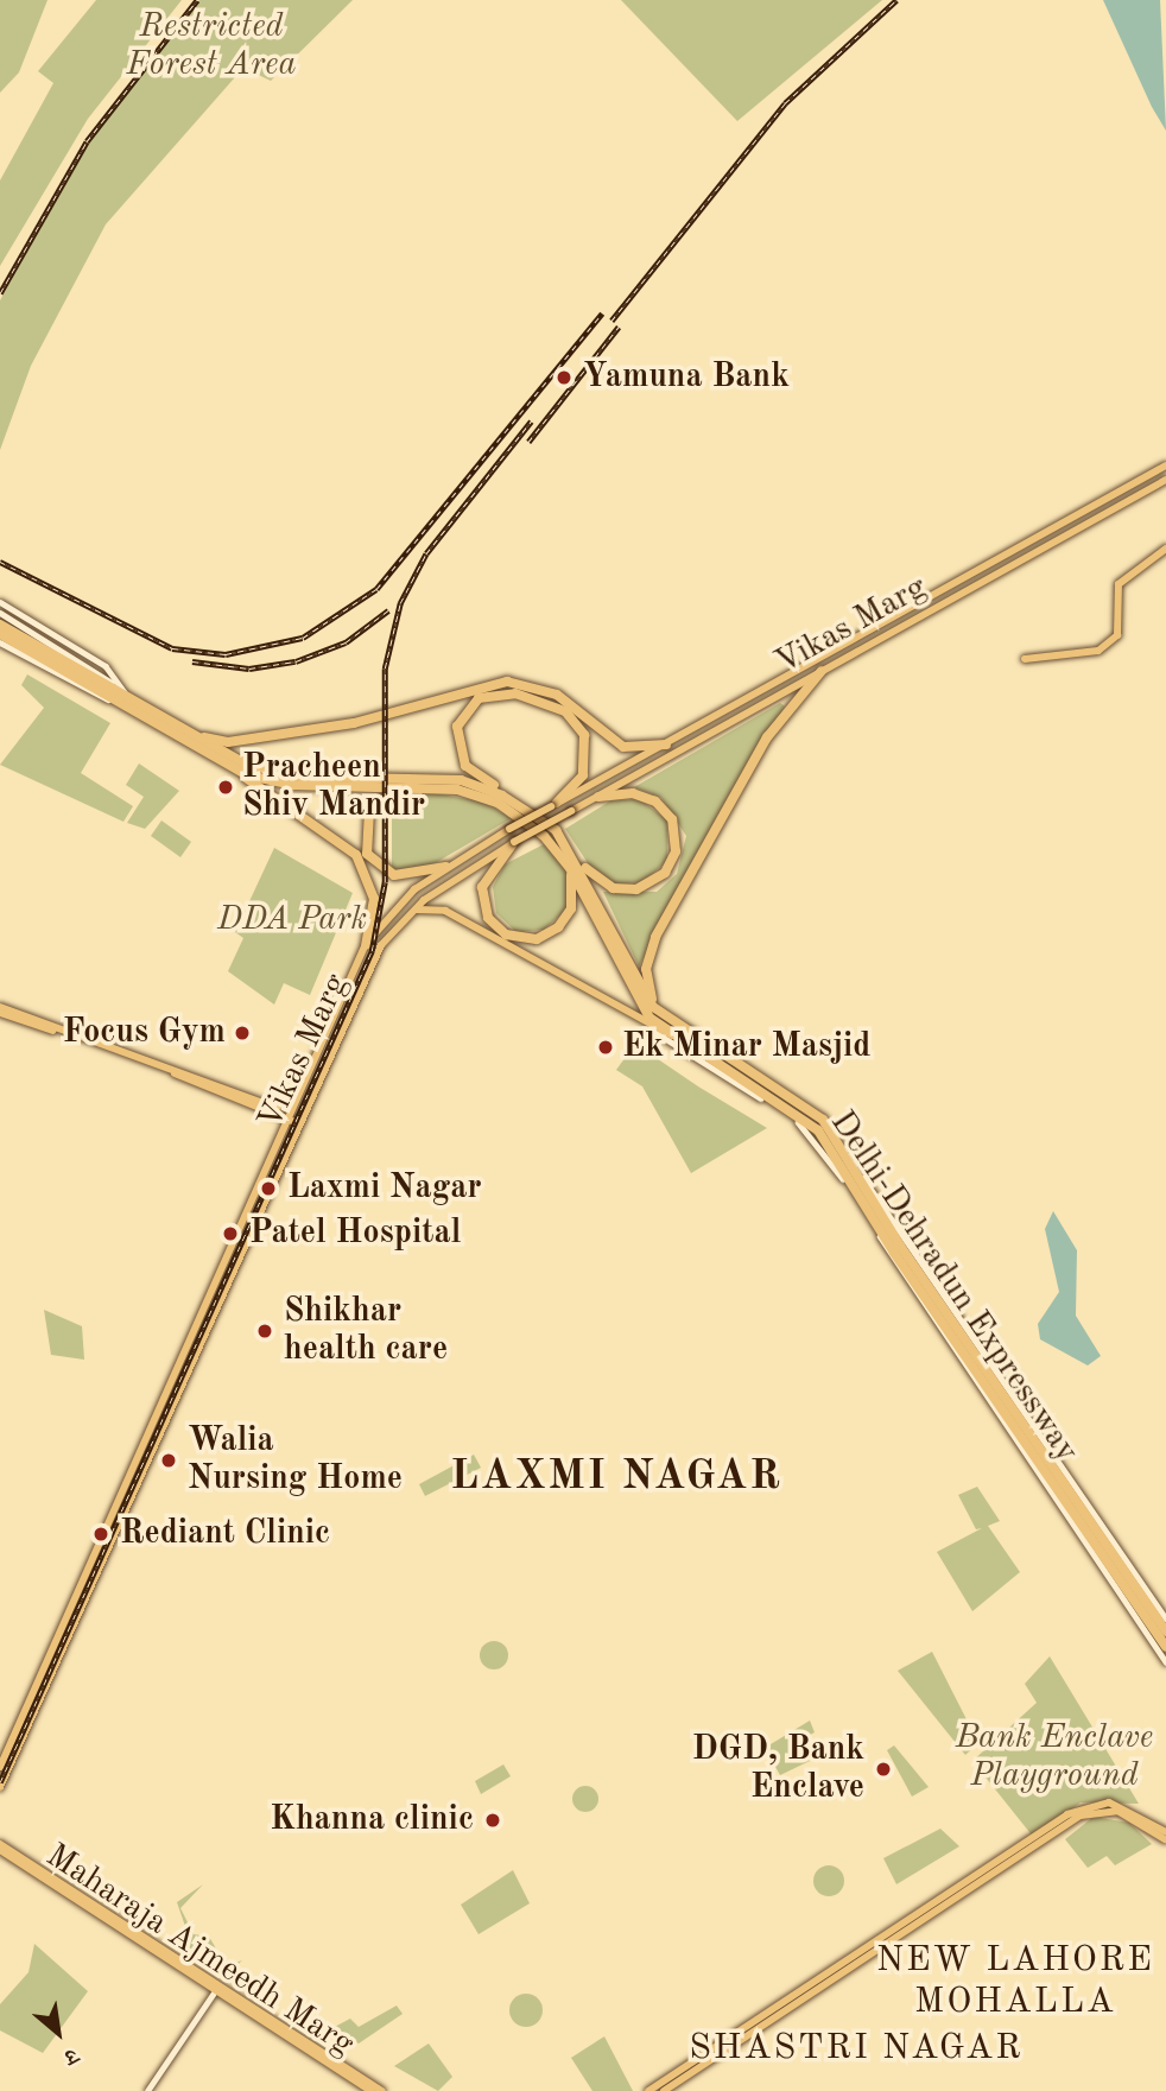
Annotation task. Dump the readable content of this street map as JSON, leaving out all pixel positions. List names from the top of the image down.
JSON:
{
  "streets": {
    "highway": ["Delhi-Dehradun Expressway"],
    "main road": ["Vikas Marg", "Maharaja Ajmeedh Marg"]
  },
  "districts": ["LAXMI NAGAR", "NEW LAHORE MOHALLA", "SHASTRI NAGAR"],
  "parks": ["Restricted Forest Area", "DDA Park", "Bank Enclave Playground"],
  "places": [
    "Yamuna Bank",
    "Pracheen Shiv Mandir",
    "Focus Gym",
    "Ek Minar Masjid",
    "Laxmi Nagar",
    "Patel Hospital",
    "Shikhar health care",
    "Walia Nursing Home",
    "Rediant Clinic",
    "DGD, Bank Enclave",
    "Khanna clinic"
  ],
  "north": "bottom right"
}
